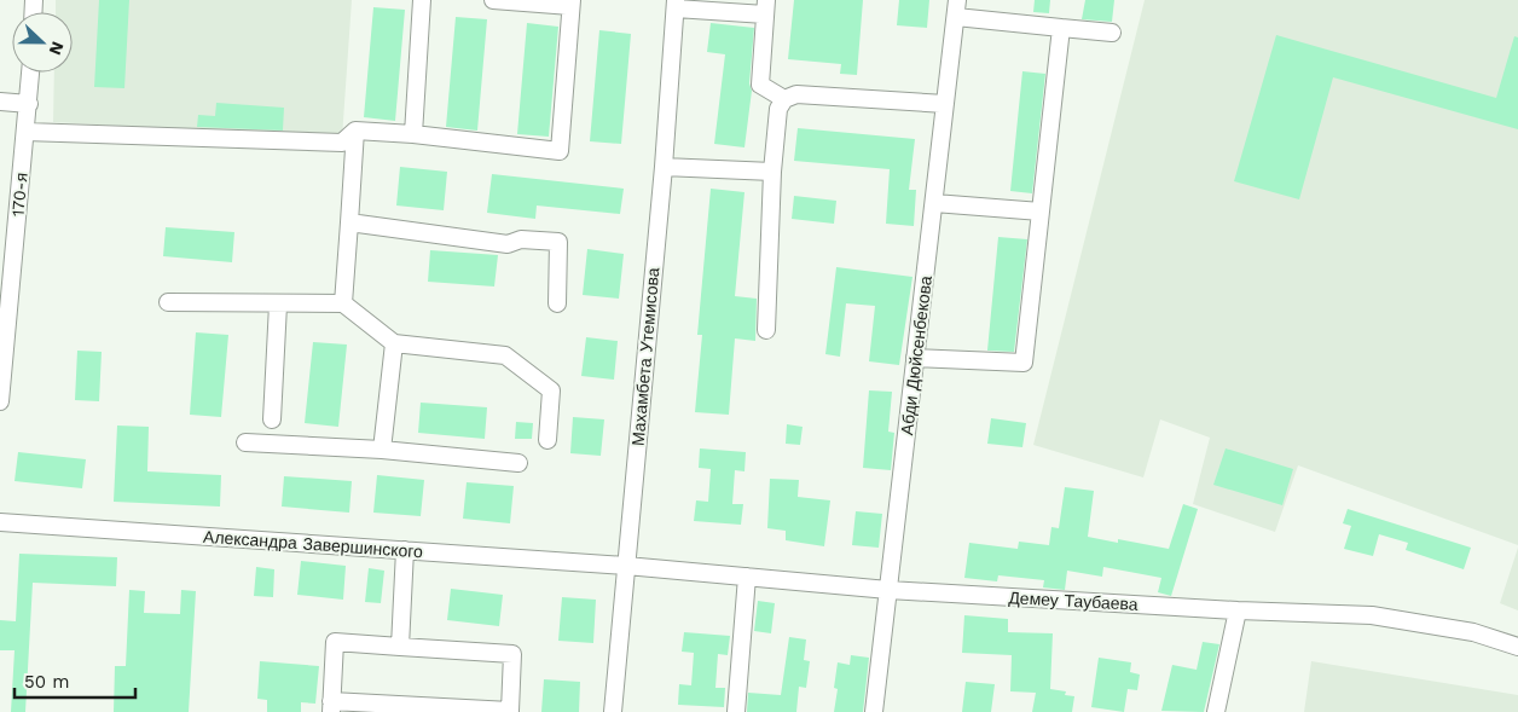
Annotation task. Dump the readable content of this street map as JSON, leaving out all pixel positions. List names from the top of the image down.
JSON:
{
  "streets": {
    "street": [
      "170-я",
      "Абди Дюйсенбекова",
      "Махамбета Утемисова",
      "Александра Завершинского",
      "Демеу Таубаева"
    ]
  },
  "crossings": [
    ["Абди Дюйсенбекова", "Демеу Таубаева"],
    ["Махамбета Утемисова", "Александра Завершинского"],
    ["Махамбета Утемисова", "Демеу Таубаева"],
    ["Александра Завершинского", "Демеу Таубаева"]
  ],
  "scale_bar": "50 m",
  "north": "right"
}
